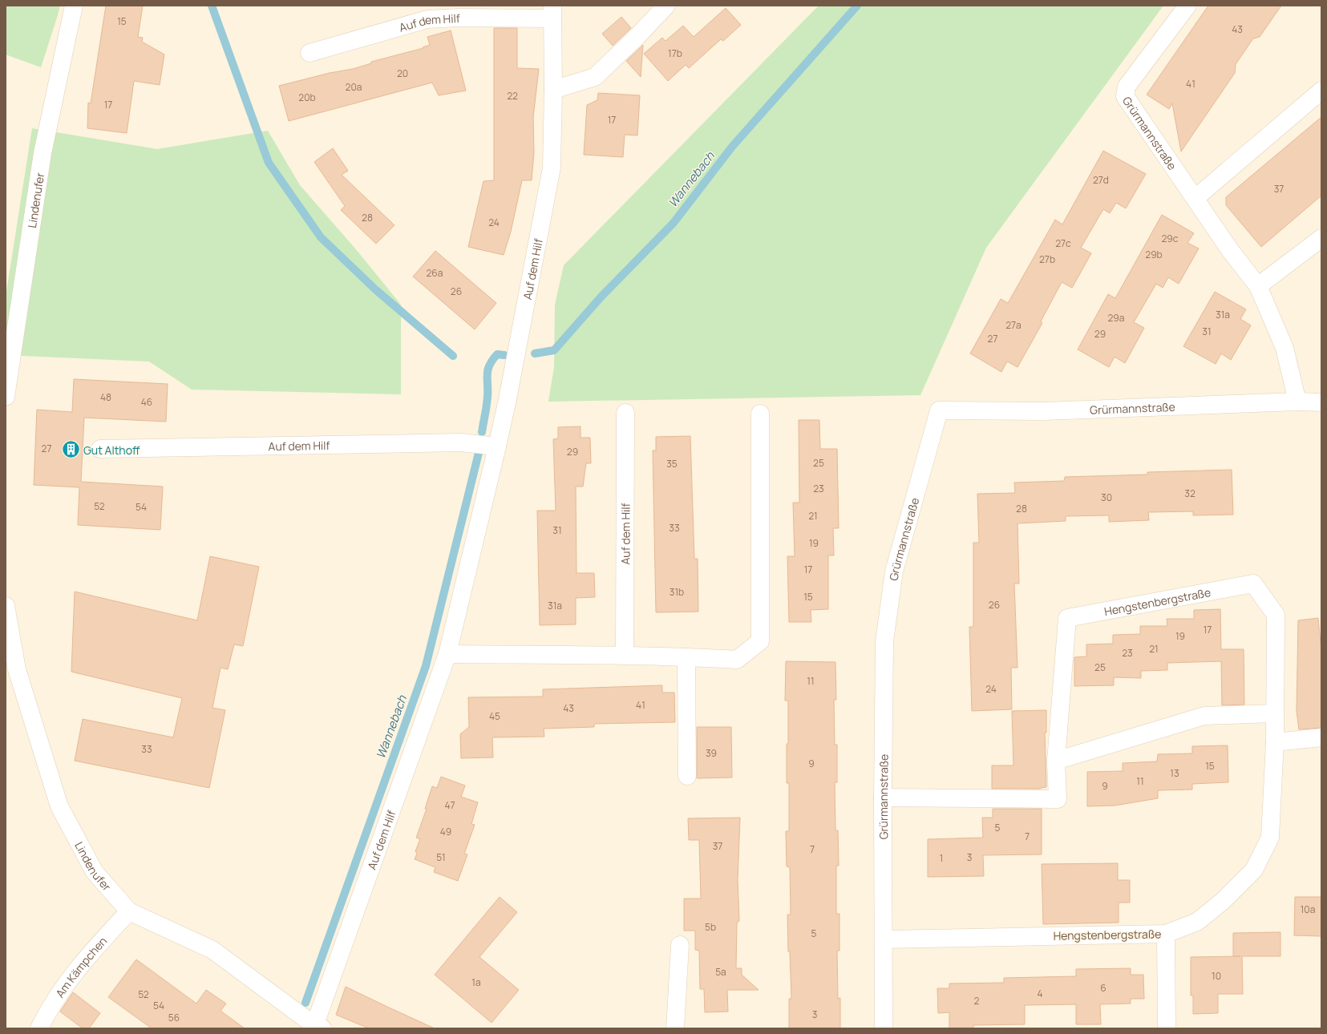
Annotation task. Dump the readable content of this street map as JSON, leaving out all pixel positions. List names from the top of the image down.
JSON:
{
  "streets": {
    "street": [
      "Auf dem Hilf",
      "Grürmannstraße",
      "Lindenufer",
      "Hengstenbergstraße",
      "Am Kämpchen"
    ]
  },
  "crossings": [
    ["Auf dem Hilf", "Lindenufer"],
    ["Grürmannstraße", "Hengstenbergstraße"],
    ["Lindenufer", "Am Kämpchen"]
  ],
  "water": ["Wannebach"],
  "places": {
    "building": ["Gut Althoff"]
  },
  "house_numbers": [
    "15",
    "43",
    "17b",
    "20",
    "41",
    "20a",
    "22",
    "20b",
    "17",
    "17",
    "27d",
    "37",
    "28",
    "24",
    "29c",
    "27c",
    "29b",
    "27b",
    "26a",
    "26",
    "31a",
    "29a",
    "27a",
    "31",
    "29",
    "27",
    "48",
    "46",
    "27",
    "29",
    "25",
    "35",
    "23",
    "32",
    "30",
    "52",
    "54",
    "28",
    "21",
    "33",
    "31",
    "19",
    "17",
    "31b",
    "15",
    "26",
    "31a",
    "17",
    "19",
    "21",
    "23",
    "25",
    "11",
    "24",
    "41",
    "43",
    "45",
    "33",
    "39",
    "9",
    "15",
    "13",
    "11",
    "9",
    "47",
    "5",
    "49",
    "7",
    "37",
    "7",
    "51",
    "3",
    "1",
    "10a",
    "5b",
    "5",
    "5a",
    "10",
    "1a",
    "6",
    "4",
    "52",
    "2",
    "54",
    "3",
    "56"
  ]
}
